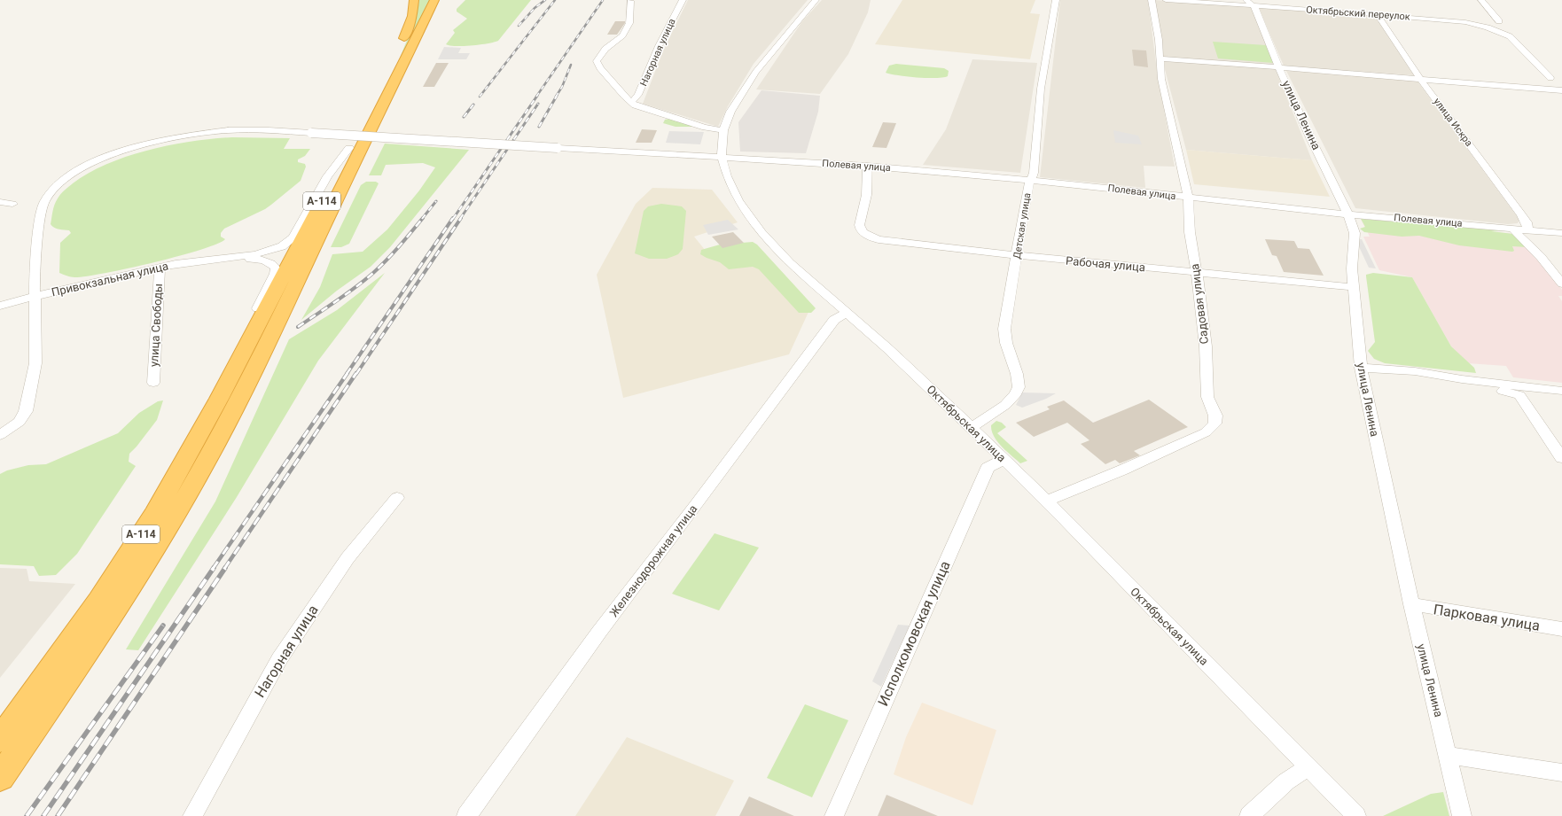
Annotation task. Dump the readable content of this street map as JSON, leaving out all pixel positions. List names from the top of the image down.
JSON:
{
  "streets": {
    "highway": ["А-114"],
    "street": [
      "Октябрьский переулок",
      "Нагорная улица",
      "улица Ленина",
      "улица Искра",
      "Полевая улица",
      "Детская улица",
      "Рабочая улица",
      "Привокзальная улица",
      "Садовая улица",
      "улица Свободы",
      "Октябрьская улица",
      "Железнодорожная улица",
      "Парковая улица",
      "Исполкомовская улица"
    ]
  },
  "crossings": [
    ["Октябрьский переулок", "улица Ленина"],
    ["Октябрьский переулок", "улица Искра"],
    ["улица Ленина", "Полевая улица"],
    ["улица Ленина", "Рабочая улица"],
    ["улица Ленина", "Парковая улица"],
    ["улица Искра", "Полевая улица"],
    ["Полевая улица", "Детская улица"],
    ["Полевая улица", "Рабочая улица"],
    ["Полевая улица", "Привокзальная улица"],
    ["Полевая улица", "Садовая улица"],
    ["Полевая улица", "Октябрьская улица"],
    ["Детская улица", "Рабочая улица"],
    ["Детская улица", "Октябрьская улица"],
    ["Рабочая улица", "Садовая улица"],
    ["Привокзальная улица", "улица Свободы"],
    ["Садовая улица", "Октябрьская улица"],
    ["Октябрьская улица", "Железнодорожная улица"],
    ["Октябрьская улица", "Исполкомовская улица"]
  ]
}
